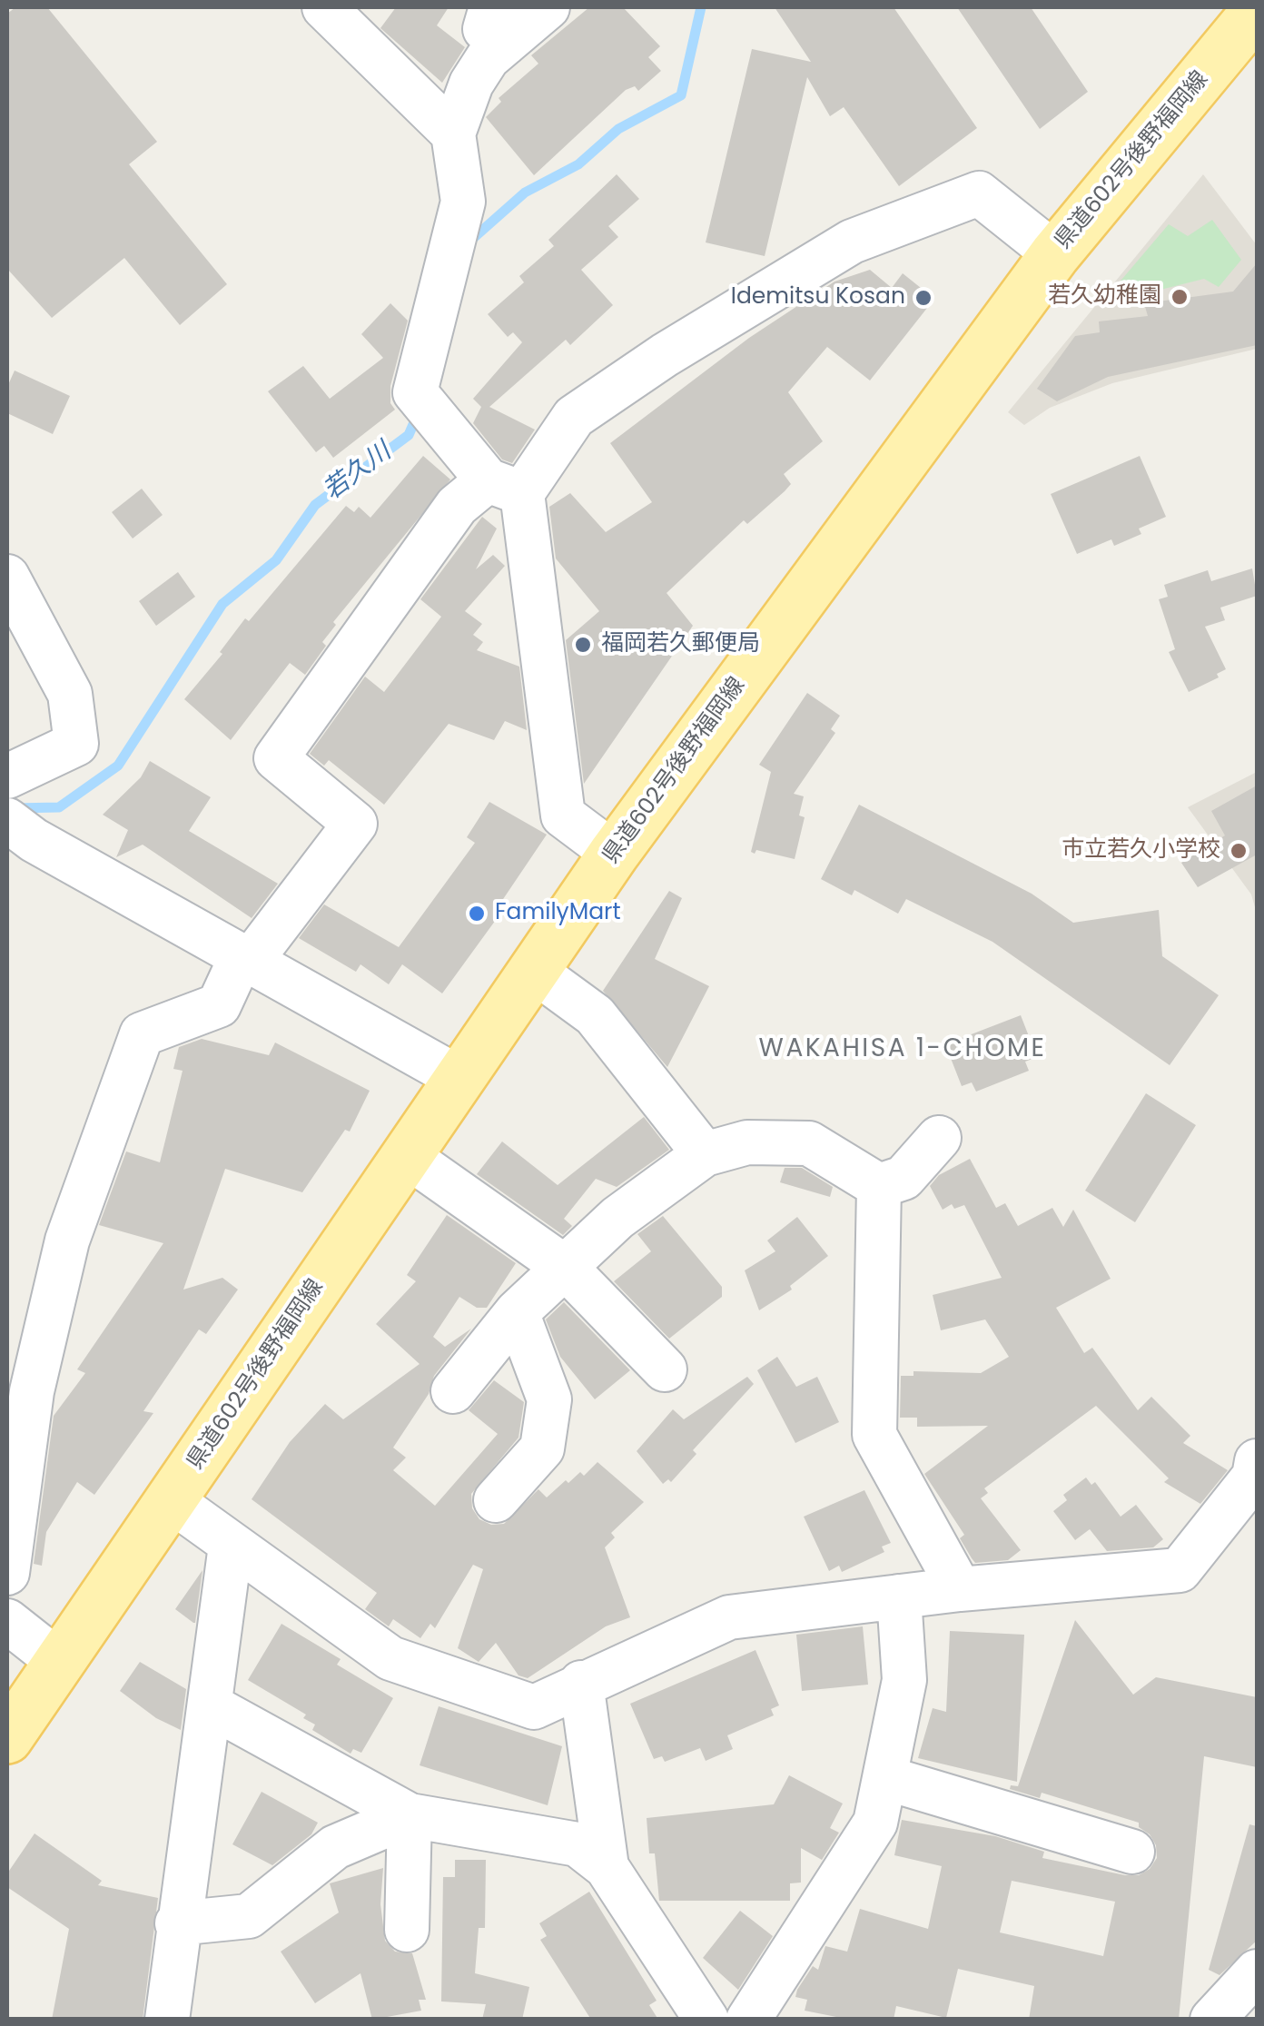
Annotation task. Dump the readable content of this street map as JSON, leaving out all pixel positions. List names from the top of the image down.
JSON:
{
  "streets": {
    "main road": ["県道602号後野福岡線"]
  },
  "districts": ["WAKAHISA 1-CHOME"],
  "water": ["若久川"],
  "places": [
    "若久幼稚園",
    "Idemitsu Kosan",
    "福岡若久郵便局",
    "市立若久小学校",
    "FamilyMart"
  ]
}
